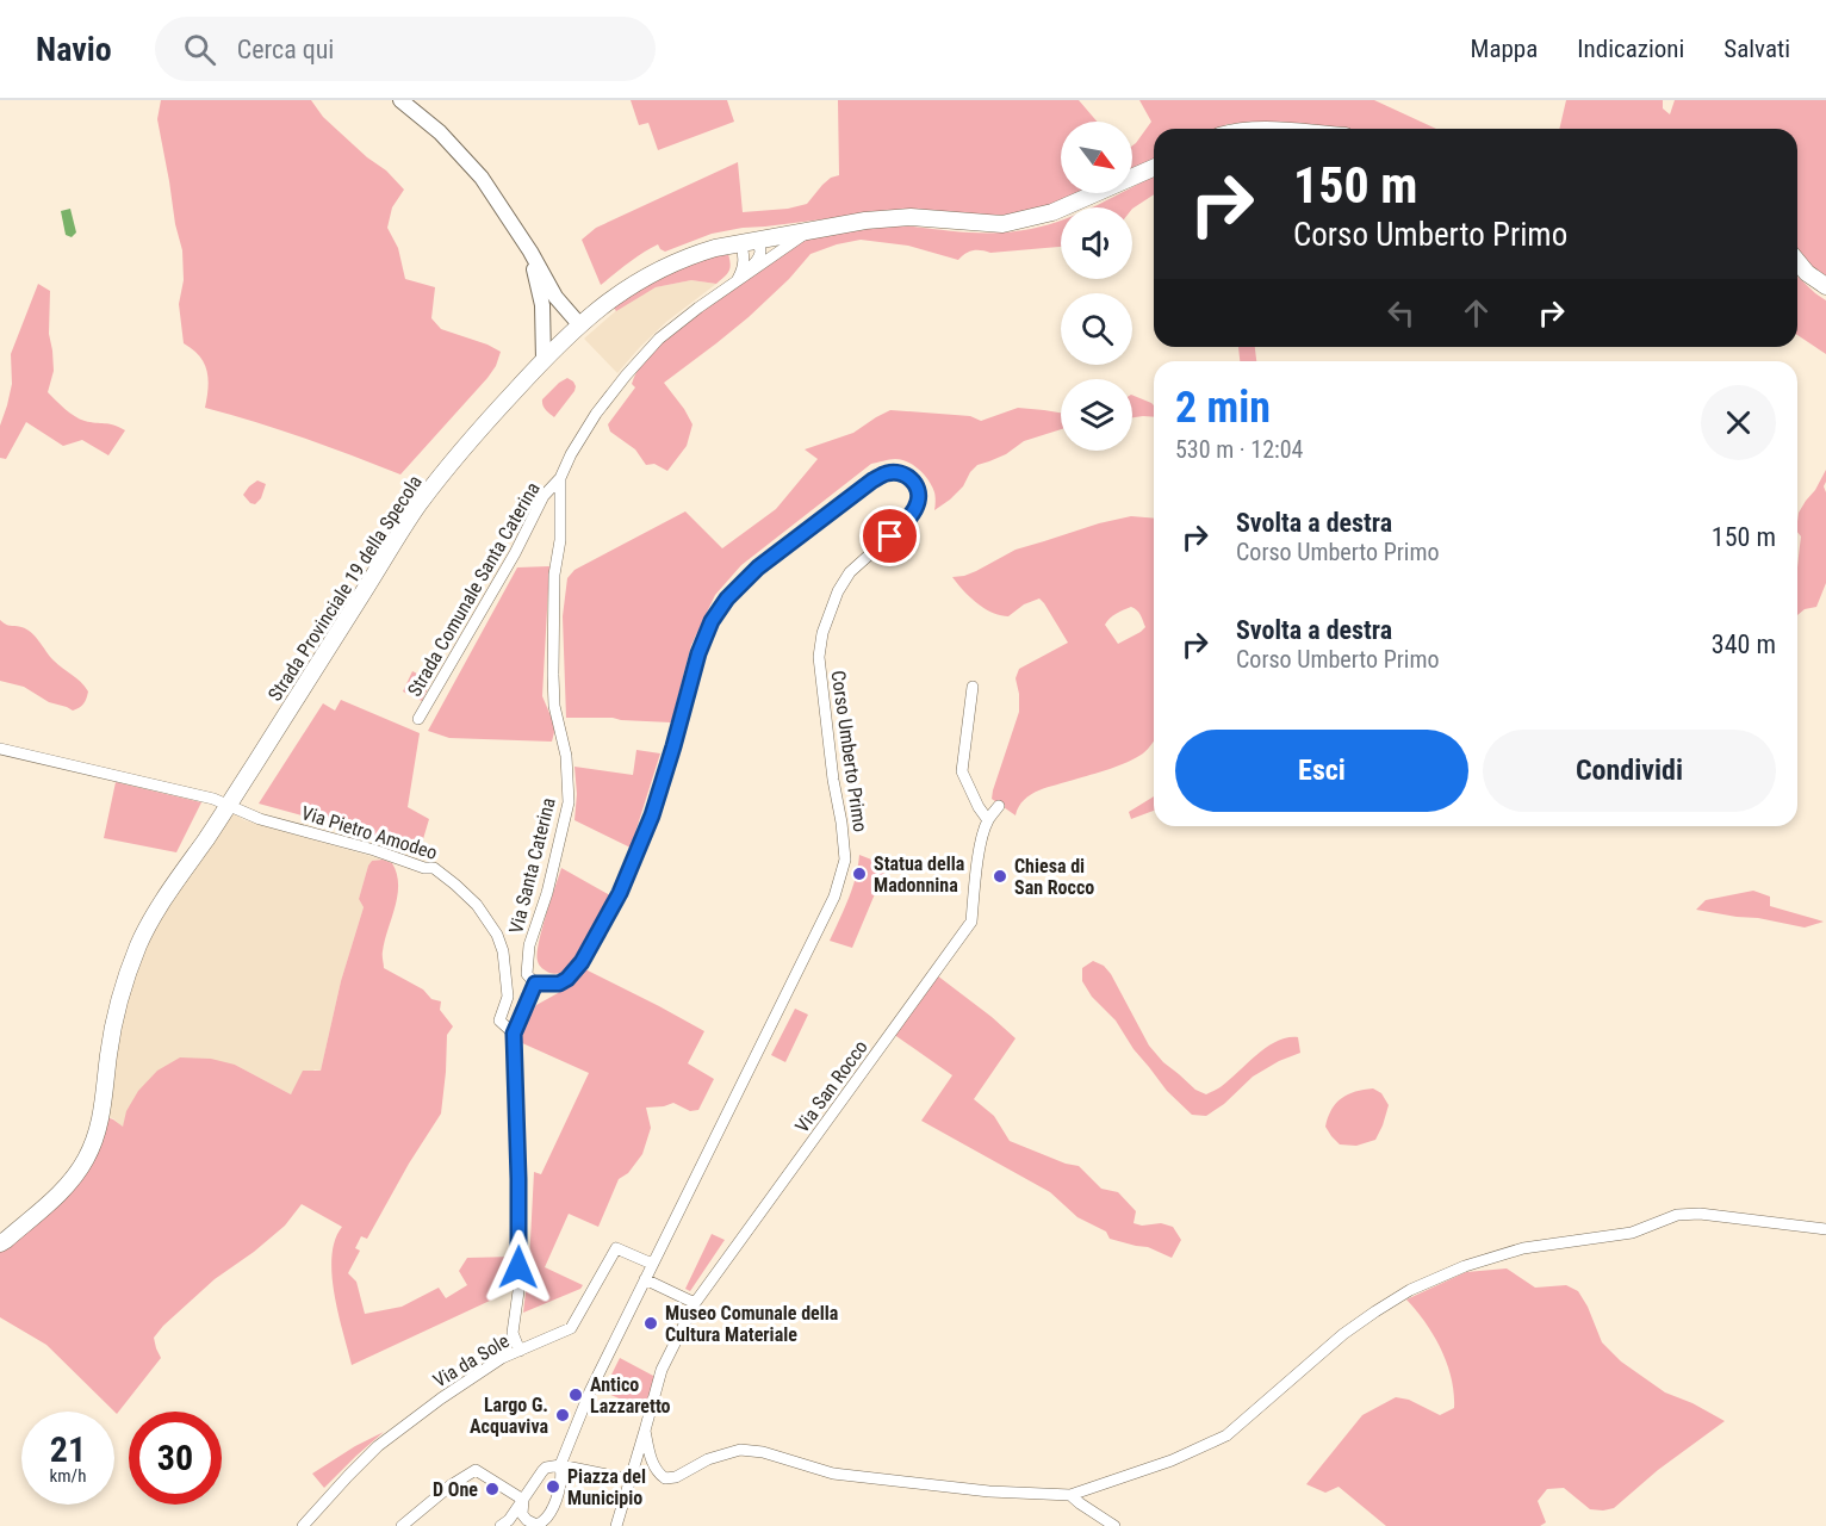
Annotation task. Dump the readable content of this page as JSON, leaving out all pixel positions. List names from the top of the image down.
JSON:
{
  "streets": {
    "main road": ["Strada Provinciale 19 della Specola"],
    "street": [
      "Strada Comunale Santa Caterina",
      "Corso Umberto Primo",
      "Via Pietro Amodeo",
      "Via Santa Caterina",
      "Via San Rocco",
      "Via da Sole"
    ]
  },
  "crossings": [
    ["Strada Provinciale 19 della Specola", "Via Pietro Amodeo"],
    ["Strada Provinciale 19 della Specola", "Via Santa Caterina"],
    ["Strada Comunale Santa Caterina", "Via Santa Caterina"],
    ["Corso Umberto Primo", "Via Santa Caterina"],
    ["Corso Umberto Primo", "Via da Sole"]
  ],
  "places": [
    "Statua della Madonnina",
    "Chiesa di San Rocco",
    "Museo Comunale della Cultura Materiale",
    "Antico Lazzaretto",
    "Largo G. Acquaviva",
    "Piazza del Municipio",
    "D One"
  ],
  "north": "bottom right",
  "page": {
    "header": "Navio",
    "search": "Cerca qui",
    "nav": ["Mappa", "Indicazioni", "Salvati"],
    "turn": ["150 m", "Corso Umberto Primo"],
    "heading": ["2 min", "530 m · 12:04"],
    "list": [
      {
        "name": "Svolta a destra",
        "note": "Corso Umberto Primo",
        "value": "150 m"
      },
      {
        "name": "Svolta a destra",
        "note": "Corso Umberto Primo",
        "value": "340 m"
      }
    ],
    "buttons": ["Esci", "Condividi"],
    "speed": "21 km/h",
    "limit": "30"
  }
}
